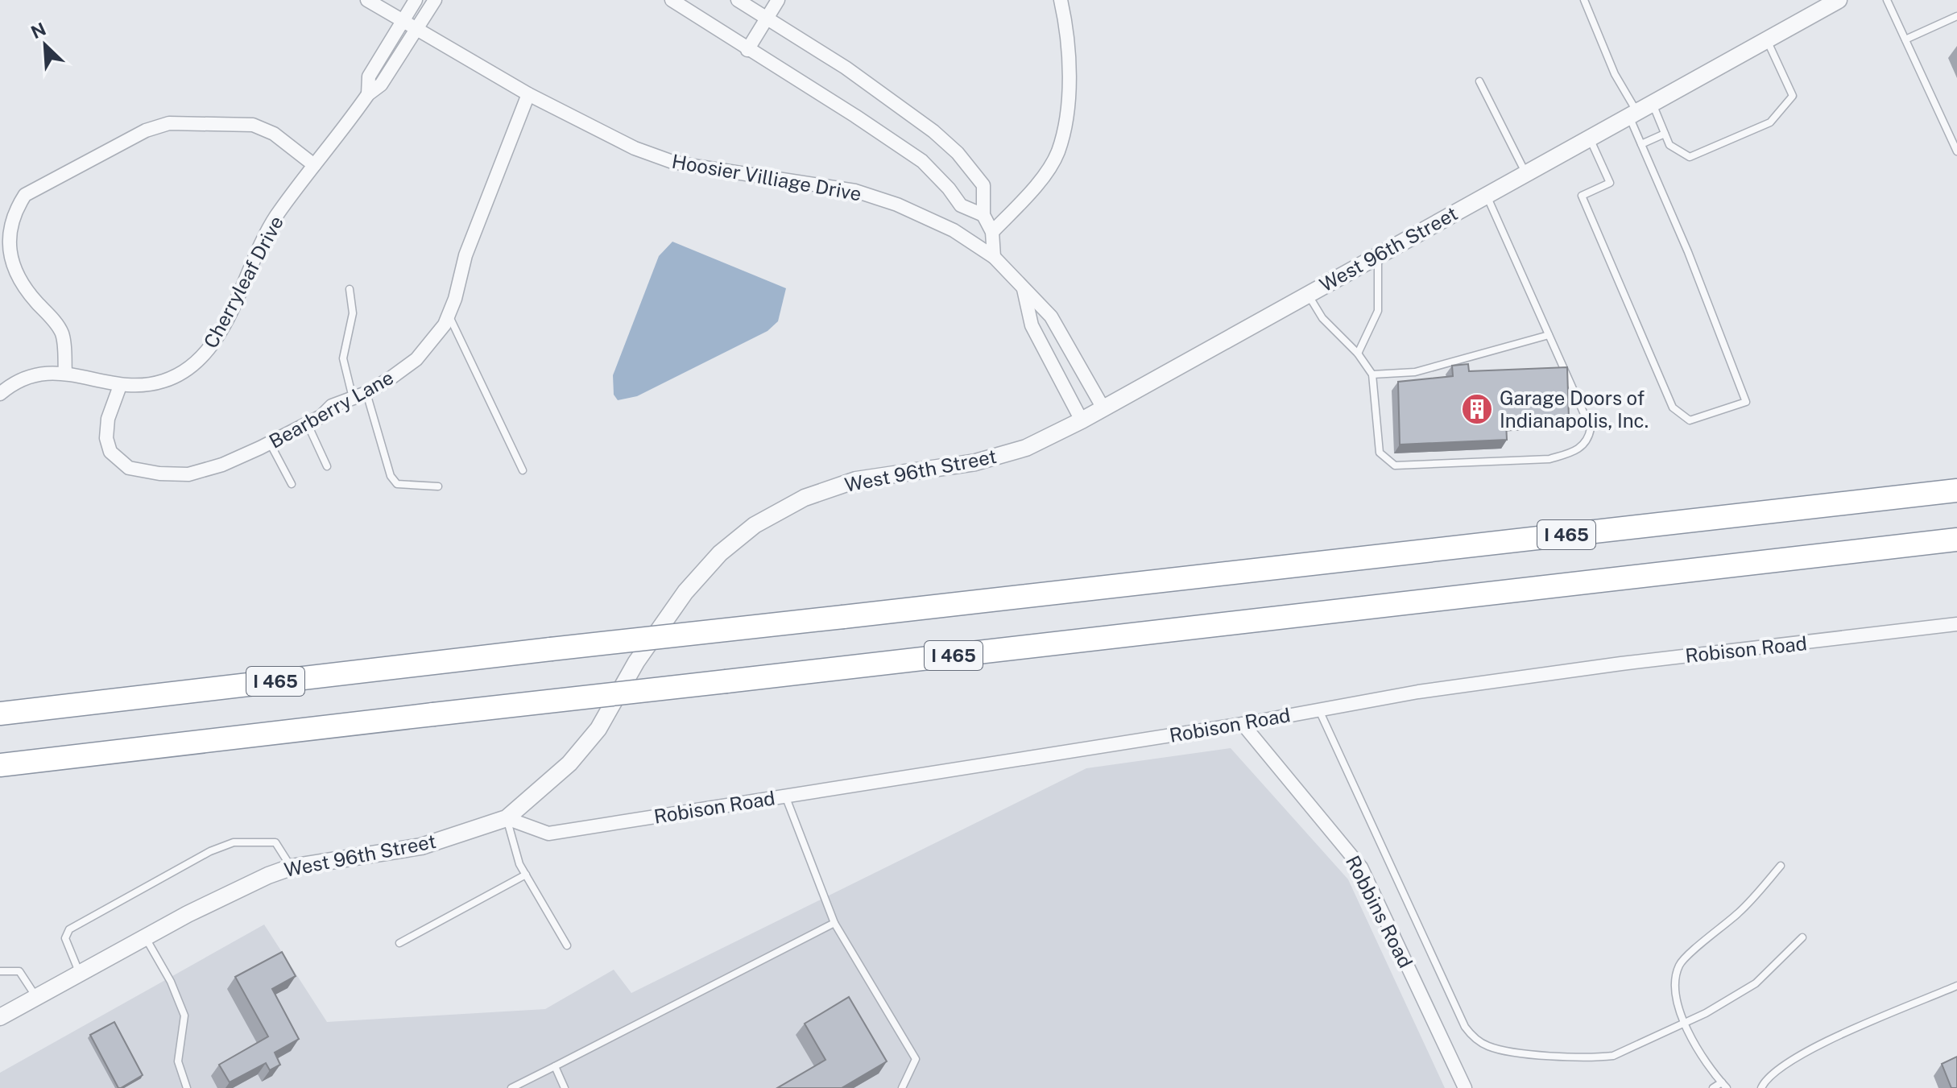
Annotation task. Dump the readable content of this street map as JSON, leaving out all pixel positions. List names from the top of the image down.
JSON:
{
  "streets": {
    "highway": ["I 465"],
    "street": [
      "Hoosier Villiage Drive",
      "West 96th Street",
      "Cherryleaf Drive",
      "Bearberry Lane",
      "Robison Road",
      "Robbins Road"
    ]
  },
  "crossings": [
    ["Hoosier Villiage Drive", "West 96th Street"],
    ["Hoosier Villiage Drive", "Cherryleaf Drive"],
    ["Hoosier Villiage Drive", "Bearberry Lane"],
    ["West 96th Street", "Robison Road"],
    ["Cherryleaf Drive", "Bearberry Lane"],
    ["Robison Road", "Robbins Road"]
  ],
  "places": {
    "building": ["Garage Doors of Indianapolis, Inc."]
  },
  "north": "top left"
}
